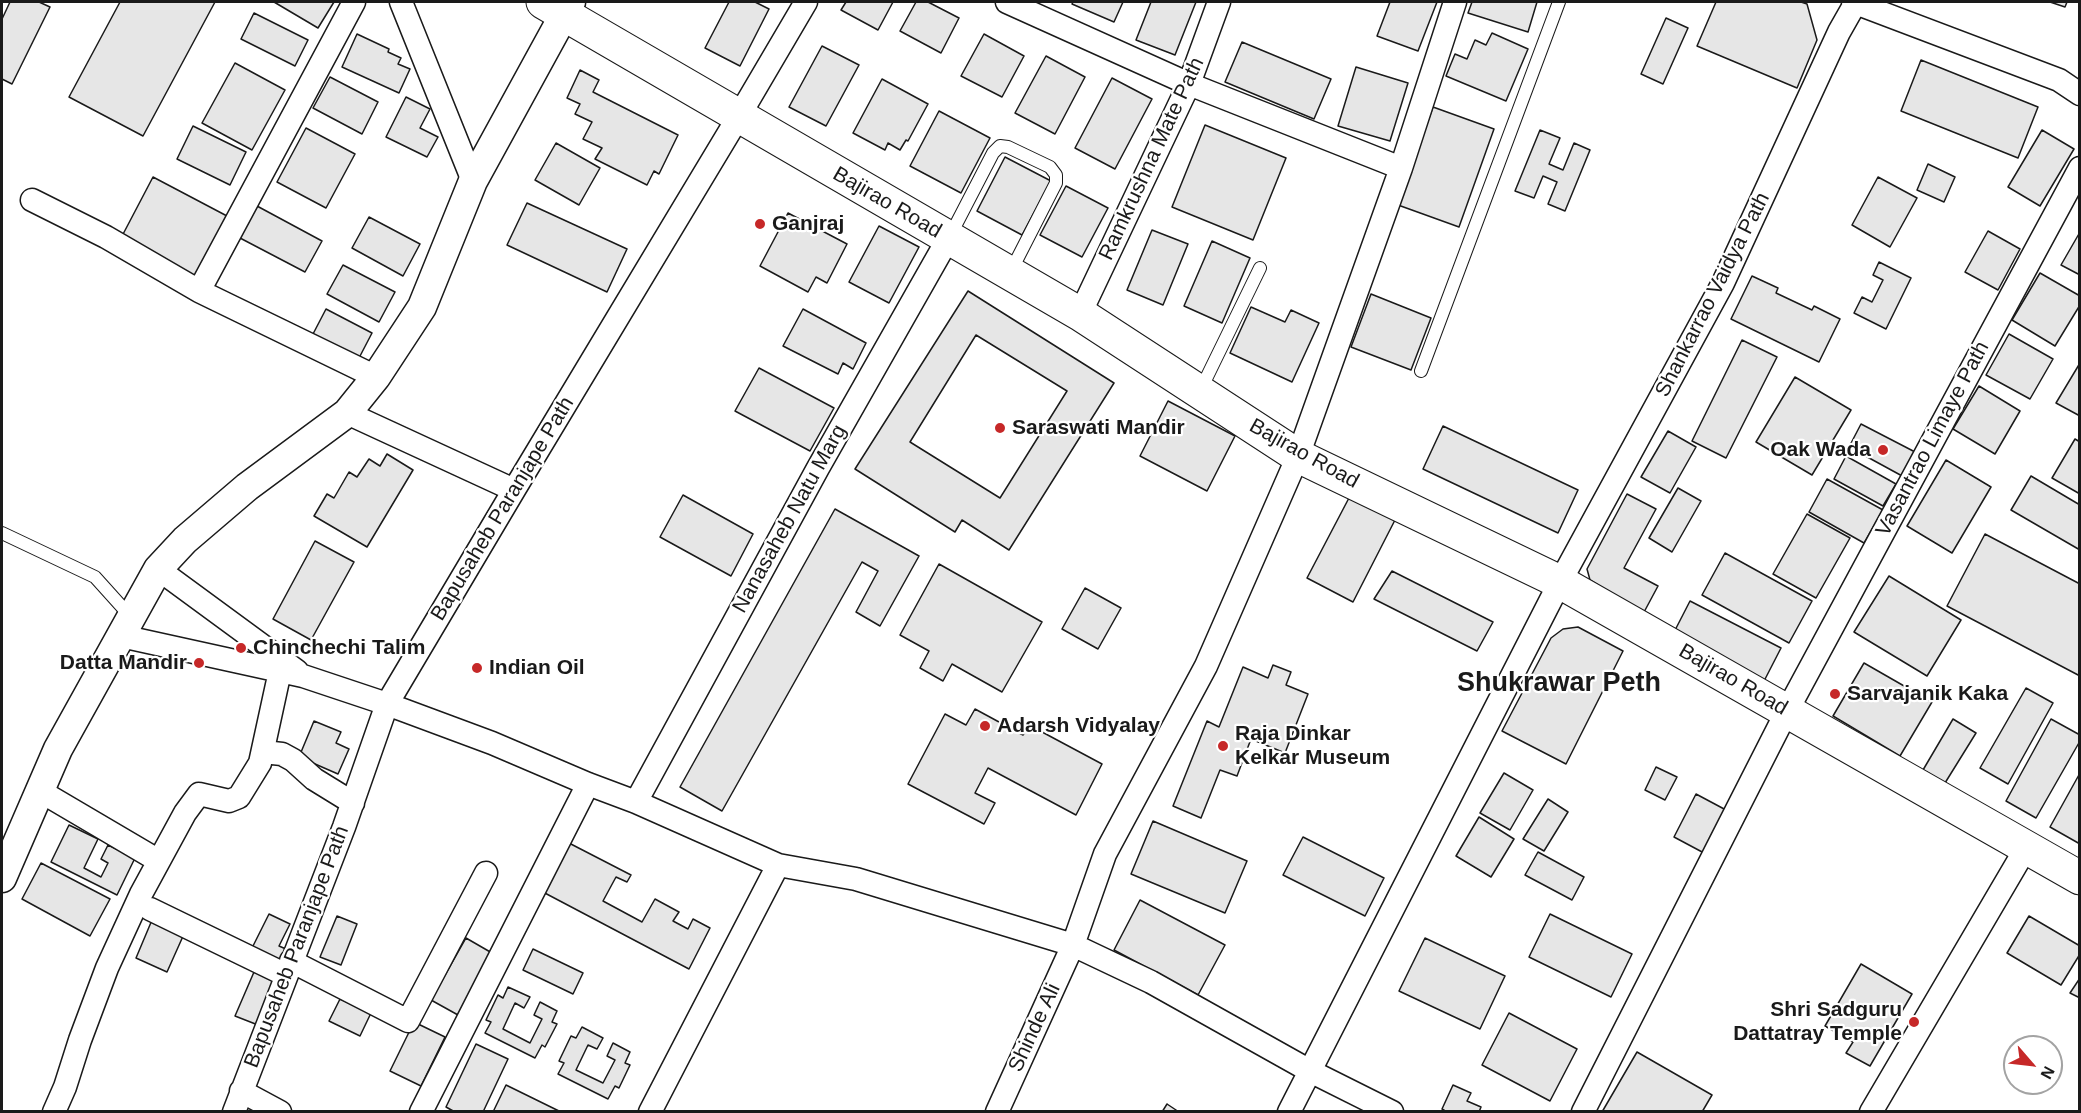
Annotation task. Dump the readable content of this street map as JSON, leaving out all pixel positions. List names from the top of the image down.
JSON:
{
  "streets": {
    "highway": ["Bajirao Road"],
    "street": [
      "Ramkrushna Mate Path",
      "Shankarrao Vaidya Path",
      "Vasantrao Limaye Path",
      "Bapusaheb Paranjape Path",
      "Nanasaheb Natu Marg",
      "Shinde Ali"
    ]
  },
  "crossings": [
    ["Ramkrushna Mate Path", "Bajirao Road"],
    ["Bajirao Road", "Shankarrao Vaidya Path"],
    ["Bajirao Road", "Vasantrao Limaye Path"],
    ["Bajirao Road", "Bapusaheb Paranjape Path"],
    ["Bajirao Road", "Nanasaheb Natu Marg"],
    ["Bajirao Road", "Shinde Ali"]
  ],
  "districts": ["Shukrawar Peth"],
  "places": [
    "Ganjraj",
    "Saraswati Mandir",
    "Oak Wada",
    "Chinchechi Talim",
    "Datta Mandir",
    "Indian Oil",
    "Sarvajanik Kaka",
    "Adarsh Vidyalay",
    "Raja Dinkar Kelkar Museum",
    "Shri Sadguru Dattatray Temple"
  ],
  "north": "bottom right"
}
